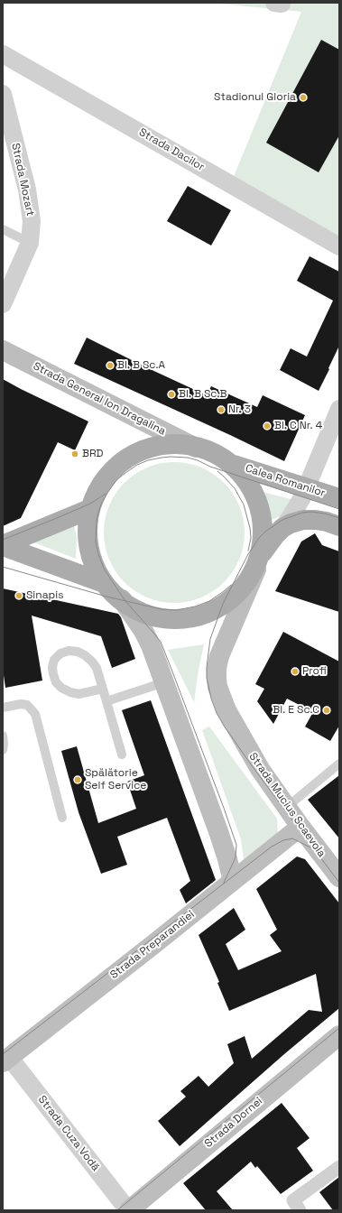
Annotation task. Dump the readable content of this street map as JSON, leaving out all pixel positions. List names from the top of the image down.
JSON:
{
  "streets": {
    "main road": [
      "Strada General Ion Dragalina",
      "Calea Romanilor",
      "Strada Mucius Scaevola",
      "Strada Preparandiei",
      "Strada Dornei"
    ],
    "street": ["Strada Dacilor", "Strada Mozart", "Strada Cuza Vodă"]
  },
  "crossings": [
    ["Strada Mucius Scaevola", "Strada Preparandiei"],
    ["Strada Preparandiei", "Strada Cuza Vodă"],
    ["Strada Dornei", "Strada Cuza Vodă"]
  ],
  "places": [
    "Stadionul Gloria",
    "Bl. B Sc.A",
    "Bl. B Sc.B",
    "Nr. 3",
    "Bl. C Nr. 4",
    "BRD",
    "Sinapis",
    "Profi",
    "Bl. E Sc.C",
    "Spălătorie Self Service"
  ]
}
